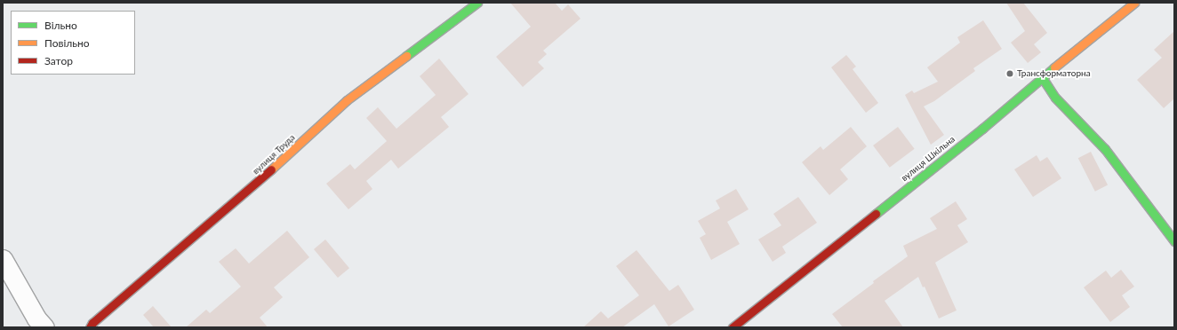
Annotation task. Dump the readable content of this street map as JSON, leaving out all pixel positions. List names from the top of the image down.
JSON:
{
  "streets": {
    "street": ["вулиця Труда", "вулиця Шкільна"]
  },
  "places": ["Трансформаторна"],
  "legend": ["Вільно", "Повільно", "Затор"]
}
